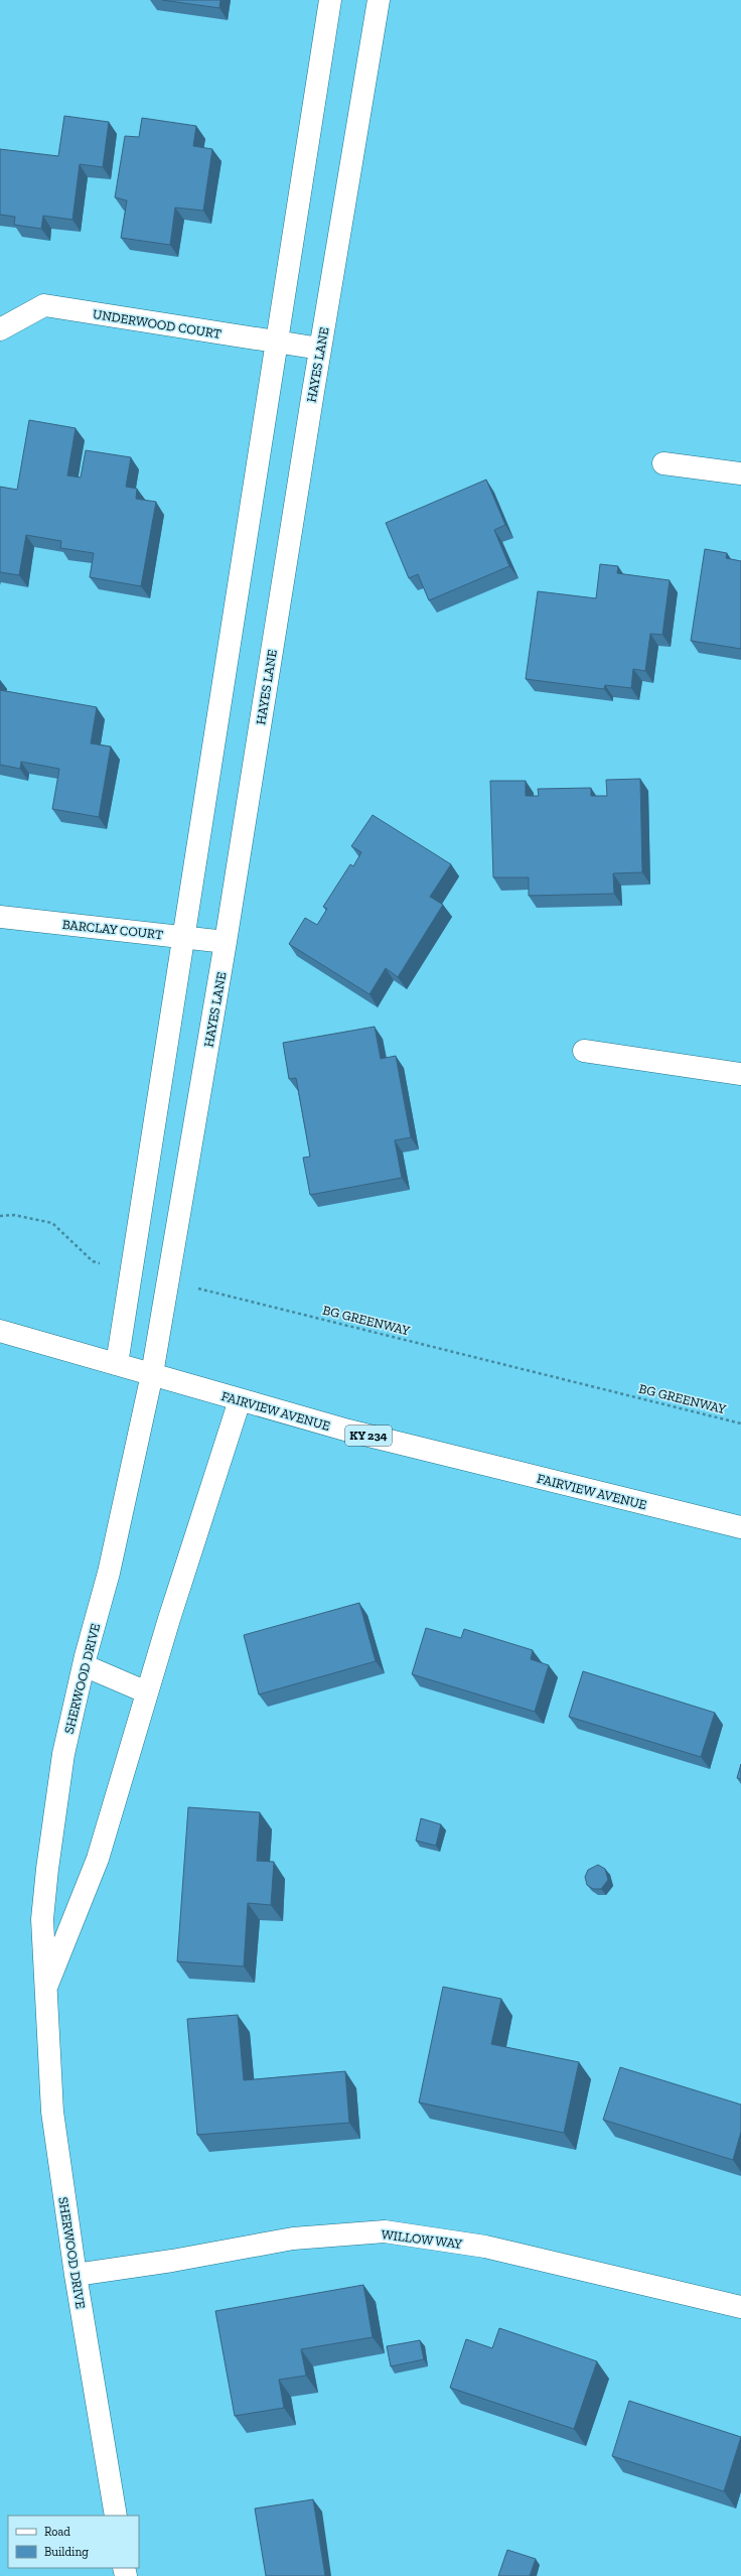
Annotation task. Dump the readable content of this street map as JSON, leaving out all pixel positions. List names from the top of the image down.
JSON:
{
  "streets": {
    "street": [
      "UNDERWOOD COURT",
      "HAYES LANE",
      "BARCLAY COURT",
      "FAIRVIEW AVENUE",
      "KY 234",
      "SHERWOOD DRIVE",
      "WILLOW WAY"
    ],
    "path": ["BG GREENWAY"]
  },
  "crossings": [
    ["UNDERWOOD COURT", "HAYES LANE"],
    ["HAYES LANE", "BARCLAY COURT"],
    ["HAYES LANE", "BG GREENWAY"],
    ["HAYES LANE", "FAIRVIEW AVENUE"],
    ["HAYES LANE", "SHERWOOD DRIVE"],
    ["FAIRVIEW AVENUE", "SHERWOOD DRIVE"],
    ["SHERWOOD DRIVE", "WILLOW WAY"]
  ],
  "legend": ["Road", "Building"]
}
